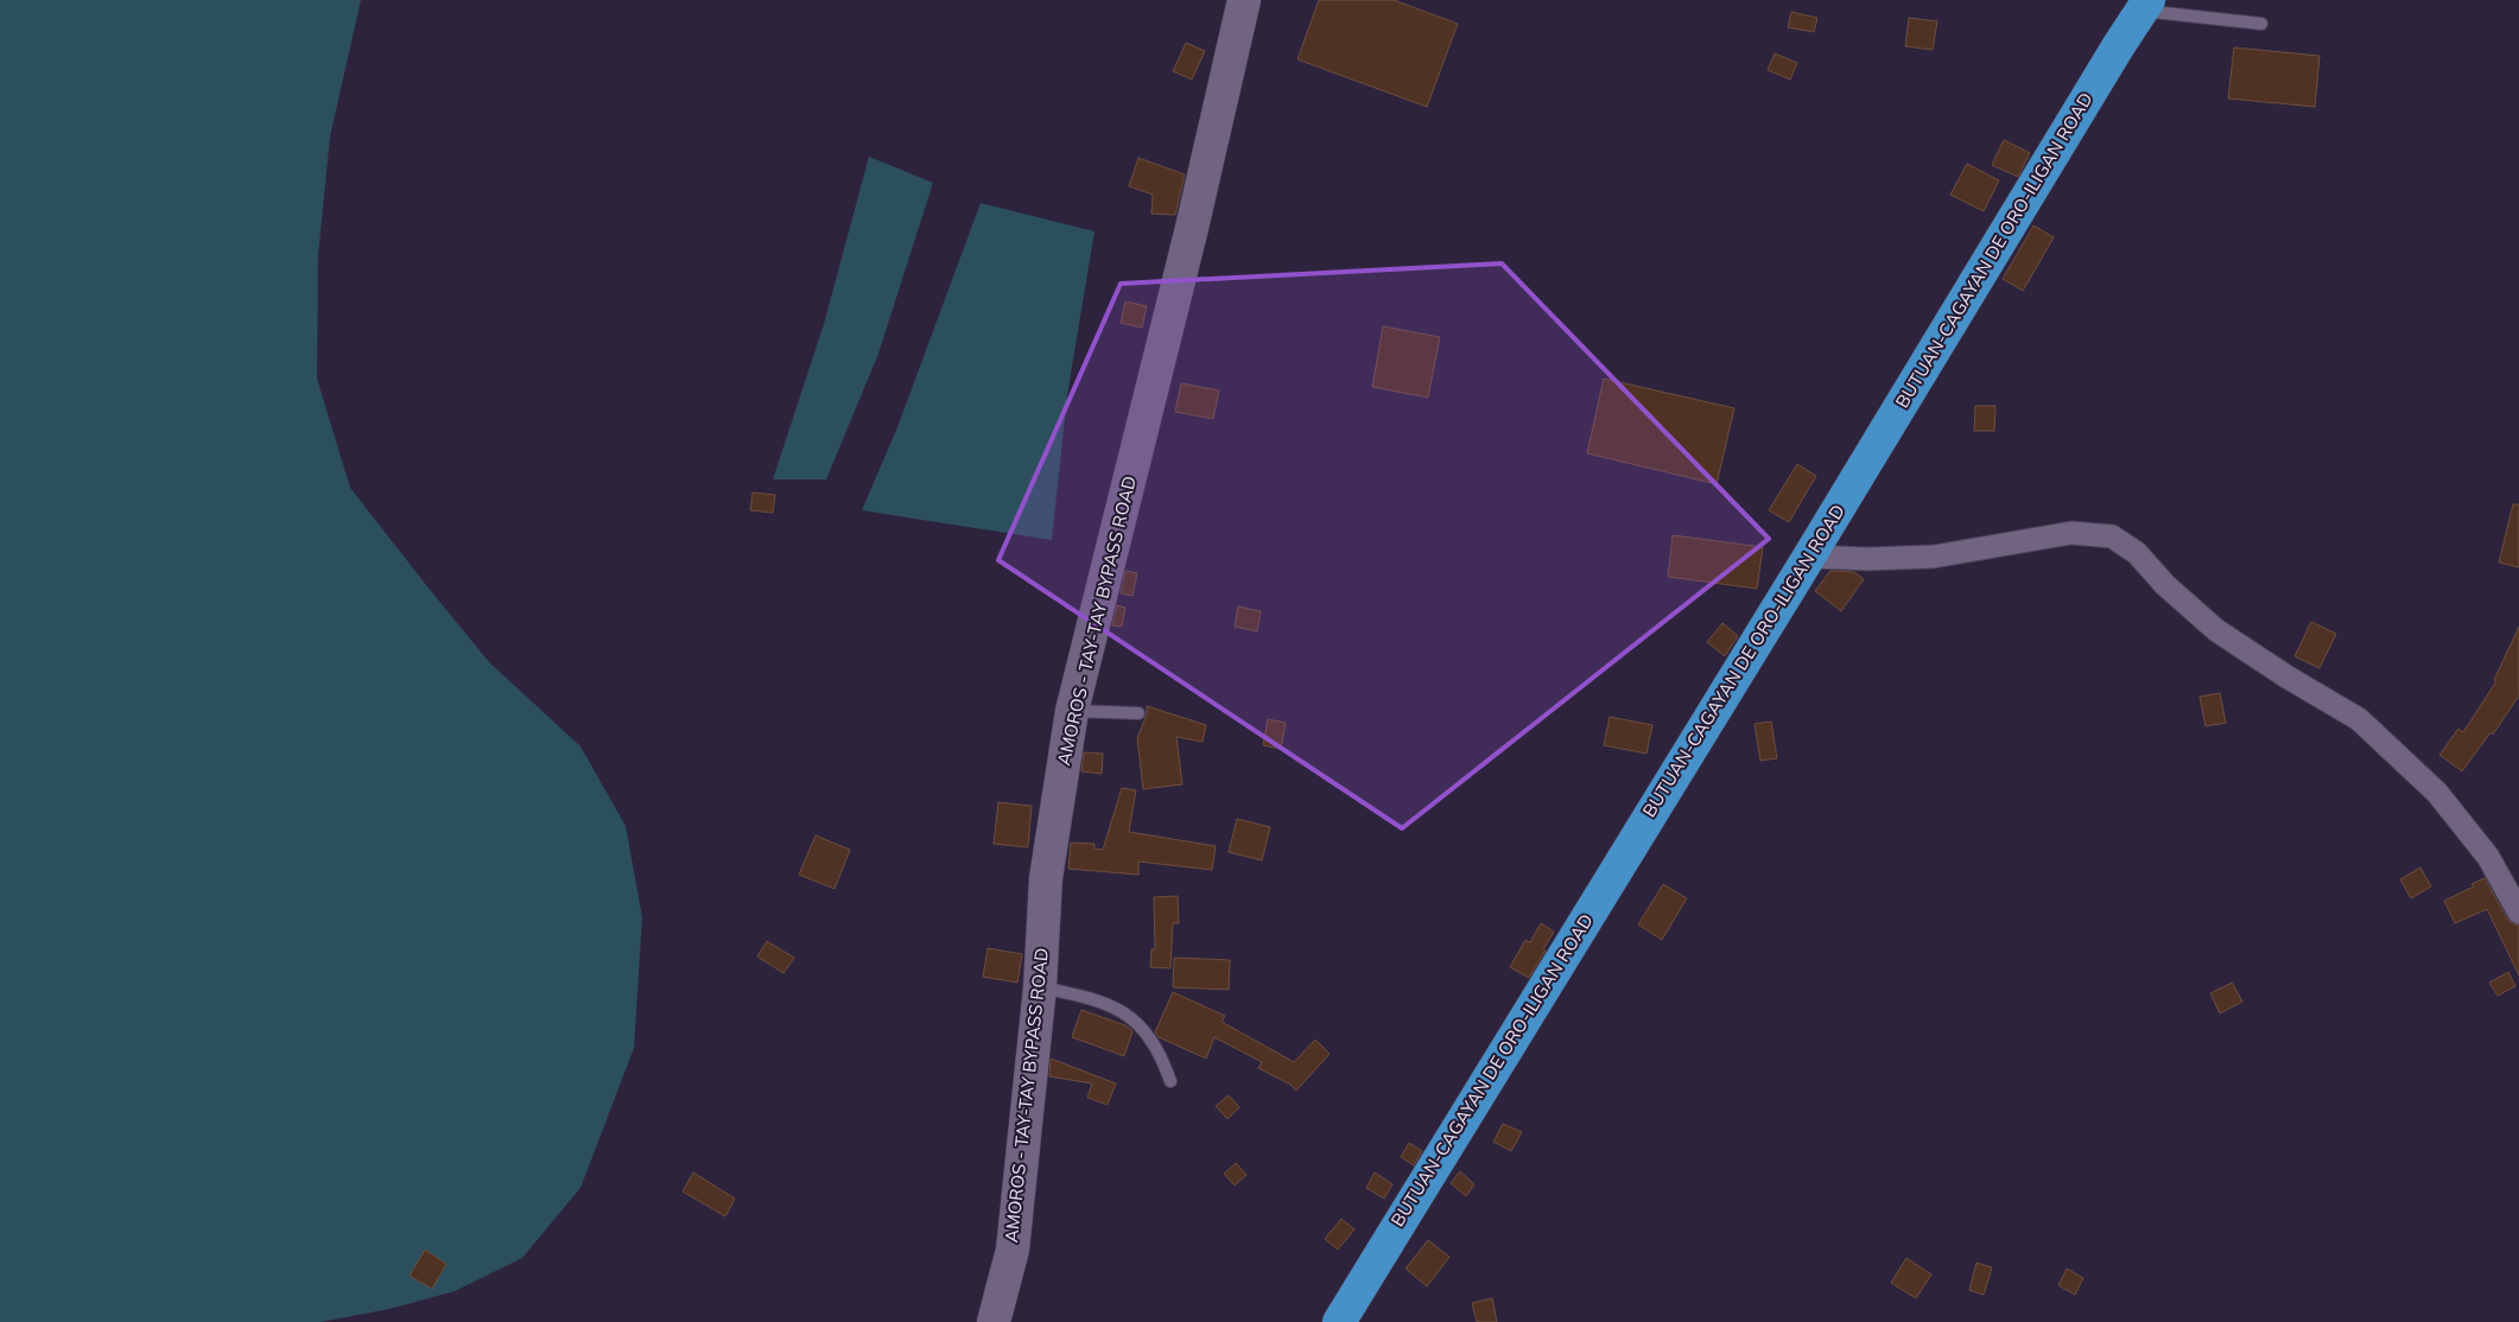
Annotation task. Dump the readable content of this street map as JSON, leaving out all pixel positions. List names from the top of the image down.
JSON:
{
  "streets": {
    "highway": ["BUTUAN-CAGAYAN DE ORO-ILIGAN ROAD"],
    "street": ["AMOROS - TAY-TAY BYPASS ROAD"]
  }
}
